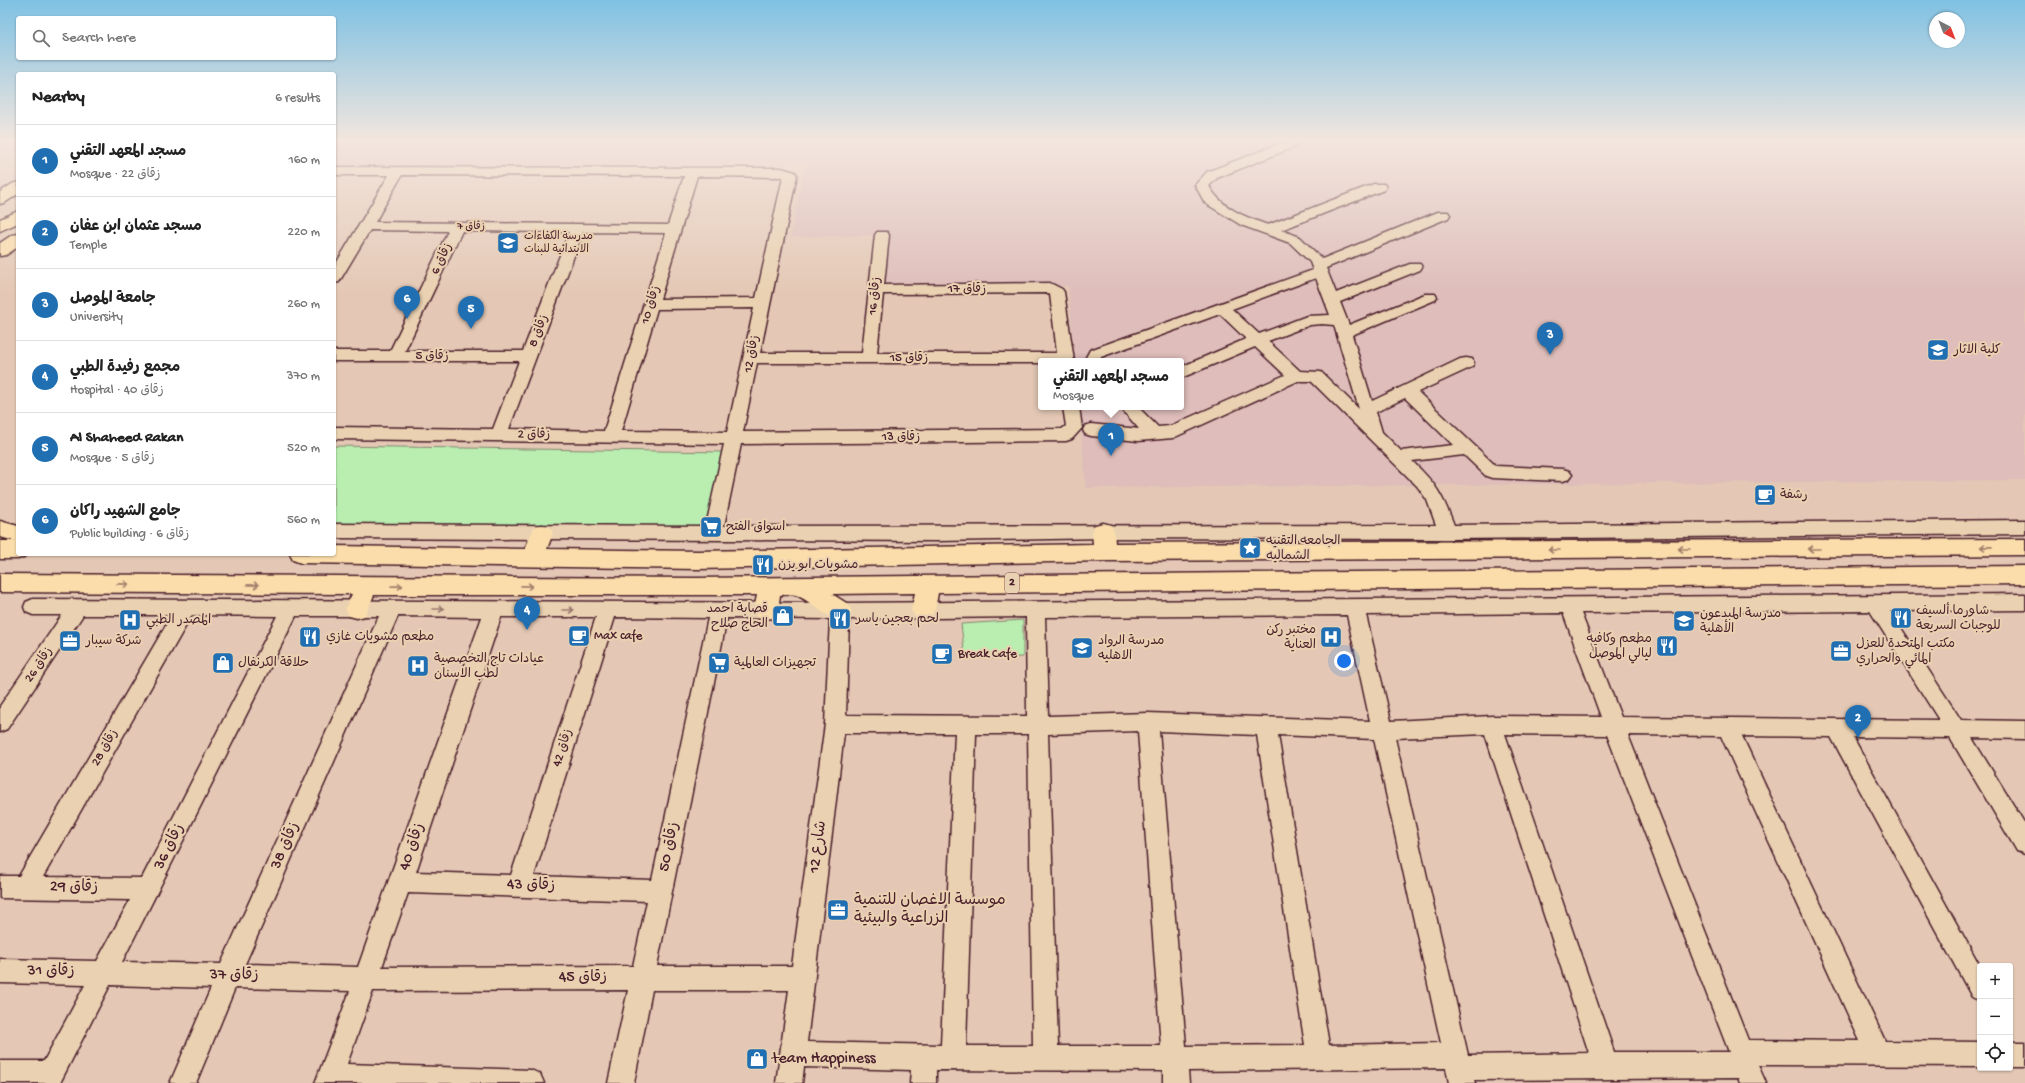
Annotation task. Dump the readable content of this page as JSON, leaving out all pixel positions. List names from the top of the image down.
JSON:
{
  "streets": {
    "highway": ["2"],
    "street": [
      "زقاق 7",
      "زقاق 6",
      "زقاق 17",
      "زقاق 16",
      "زقاق 10",
      "زقاق 8",
      "زقاق 12",
      "زقاق 5",
      "زقاق 15",
      "زقاق 2",
      "زقاق 13",
      "زقاق 26",
      "زقاق 28",
      "زقاق 42",
      "زقاق 38",
      "زقاق 36",
      "زقاق 40",
      "زقاق 50",
      "شارع 12",
      "زقاق 43",
      "زقاق 29",
      "زقاق 31",
      "زقاق 37",
      "زقاق 45"
    ]
  },
  "crossings": [
    ["زقاق 7", "زقاق 6"],
    ["زقاق 7", "زقاق 10"],
    ["زقاق 7", "زقاق 8"],
    ["زقاق 6", "زقاق 5"],
    ["زقاق 17", "زقاق 16"],
    ["زقاق 16", "زقاق 15"],
    ["زقاق 10", "زقاق 2"],
    ["زقاق 8", "زقاق 5"],
    ["زقاق 8", "زقاق 2"],
    ["زقاق 12", "زقاق 15"],
    ["زقاق 12", "زقاق 2"],
    ["زقاق 12", "زقاق 13"],
    ["زقاق 2", "زقاق 13"],
    ["زقاق 28", "زقاق 29"],
    ["زقاق 42", "زقاق 43"],
    ["زقاق 38", "زقاق 37"],
    ["زقاق 36", "زقاق 29"],
    ["زقاق 36", "زقاق 31"],
    ["زقاق 36", "زقاق 37"],
    ["زقاق 40", "زقاق 43"],
    ["زقاق 40", "زقاق 37"],
    ["زقاق 40", "زقاق 45"],
    ["زقاق 50", "زقاق 43"],
    ["زقاق 50", "زقاق 45"],
    ["شارع 12", "زقاق 45"],
    ["زقاق 31", "زقاق 37"],
    ["زقاق 37", "زقاق 45"]
  ],
  "places": {
    "school or university": [
      "مدرسة الكفاءات الابتدائية للبنات",
      "كلية الاثار",
      "مدرسة المبدعون الأهلية",
      "مدرسة الرواد الاهليه"
    ],
    "cafe": ["رشفة", "Max cafe", "Break Cafe"],
    "supermarket": ["اسواق الفتح", "تجهيزات العالمية"],
    "place": ["الجامعه التقنيه الشماليه"],
    "restaurant": [
      "مشويات ابو يزن",
      "شاورما ألسيف للوجبات السريعة",
      "لحم بعجين ياسر",
      "مطعم مشويات غازي",
      "مطعم وكافيه ليالي الموصل"
    ],
    "shop": ["قصابة احمد الحاج صلاح", "حلاقة الكرنفال", "team Happiness"],
    "hospital": ["المصدر الطبي", "مختبر ركن العناية", "عيادات تاج التخصصية لطب الاسنان"],
    "office": ["شركة سيبار", "مكتب المتحدة للعزل المائي والحراري", "موسسة الاغصان للتنمية الزراعية والبيئية"]
  },
  "north": "bottom right",
  "page": {
    "search": "Search here",
    "heading": ["Nearby", "6 results"],
    "list": [
      {
        "mark": "1",
        "name": "مسجد المعهد التقني",
        "note": "Mosque · زقاق 22",
        "value": "160 m"
      },
      {
        "mark": "2",
        "name": "مسجد عثمان ابن عفان",
        "note": "Temple",
        "value": "220 m"
      },
      {
        "mark": "3",
        "name": "جامعة الموصل",
        "note": "University",
        "value": "260 m"
      },
      {
        "mark": "4",
        "name": "مجمع رفيدة الطبي",
        "note": "Hospital · زقاق 40",
        "value": "370 m"
      },
      {
        "mark": "5",
        "name": "Al Shaheed Rakan",
        "note": "Mosque · زقاق 5",
        "value": "520 m"
      },
      {
        "mark": "6",
        "name": "جامع الشهيد راكان",
        "note": "Public building · زقاق 6",
        "value": "560 m"
      }
    ],
    "pins": [
      "6",
      "5",
      "3",
      "1",
      "4",
      "2"
    ],
    "popup": ["مسجد المعهد التقني", "Mosque"],
    "map_buttons": ["+", "−"]
  }
}
